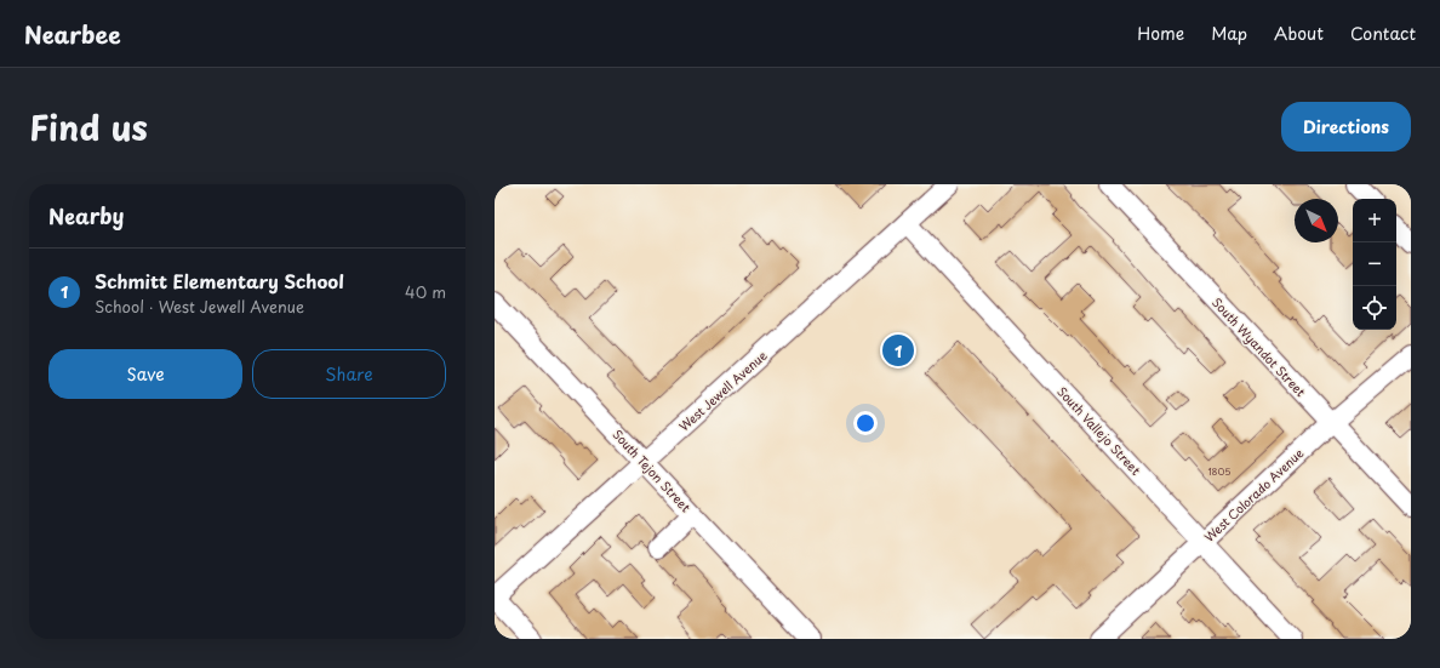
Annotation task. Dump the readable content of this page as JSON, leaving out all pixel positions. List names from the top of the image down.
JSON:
{
  "streets": {
    "street": [
      "South Wyandot Street",
      "West Jewell Avenue",
      "South Vallejo Street",
      "South Tejon Street",
      "West Colorado Avenue"
    ]
  },
  "crossings": [
    ["South Wyandot Street", "West Colorado Avenue"],
    ["West Jewell Avenue", "South Vallejo Street"],
    ["West Jewell Avenue", "South Tejon Street"],
    ["South Vallejo Street", "West Colorado Avenue"]
  ],
  "house_numbers": ["1805"],
  "north": "bottom right",
  "page": {
    "header": "Nearbee",
    "nav": [
      "Home",
      "Map",
      "About",
      "Contact"
    ],
    "title": "Find us",
    "buttons": [
      "Directions",
      ["Save", "Share"]
    ],
    "heading": "Nearby",
    "map_buttons": ["+", "−"],
    "list": [
      {
        "mark": "1",
        "name": "Schmitt Elementary School",
        "note": "School · West Jewell Avenue",
        "value": "40 m"
      }
    ],
    "pins": "1"
  }
}
